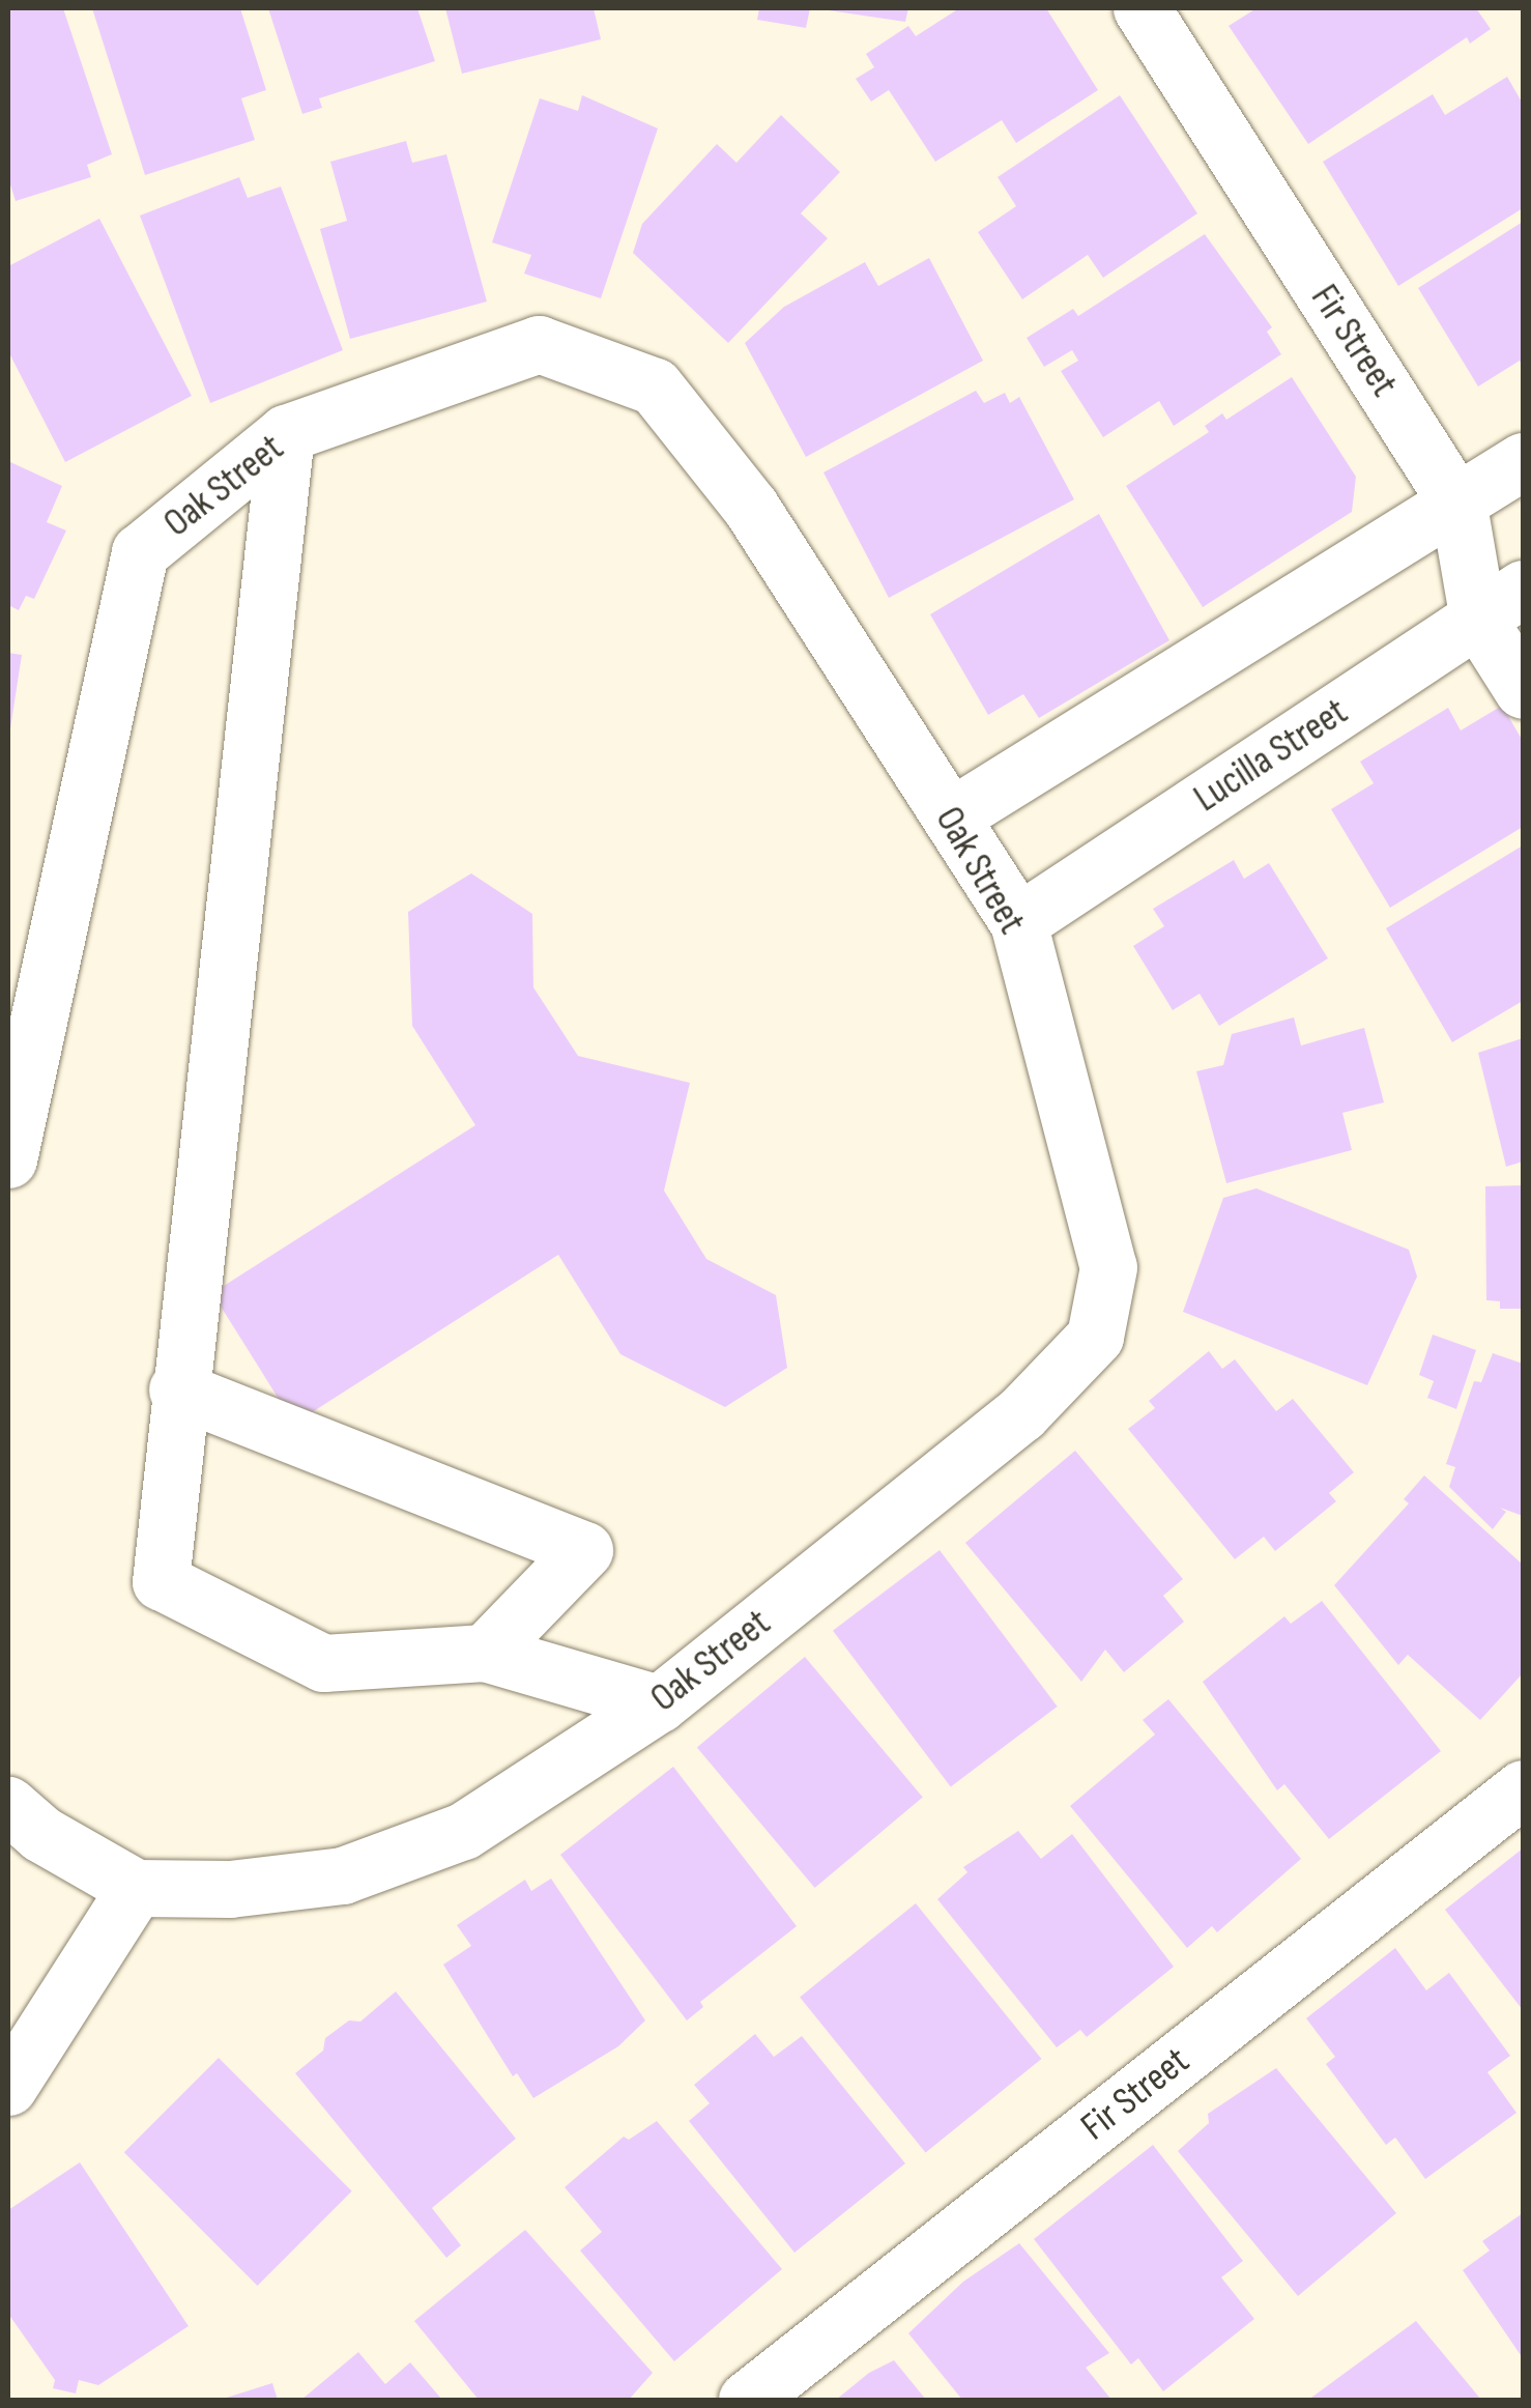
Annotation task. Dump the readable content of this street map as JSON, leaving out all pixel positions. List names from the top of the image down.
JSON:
{
  "streets": {
    "street": ["Fir Street", "Oak Street", "Lucilla Street"]
  },
  "crossings": [
    ["Fir Street", "Lucilla Street"],
    ["Oak Street", "Lucilla Street"]
  ]
}
